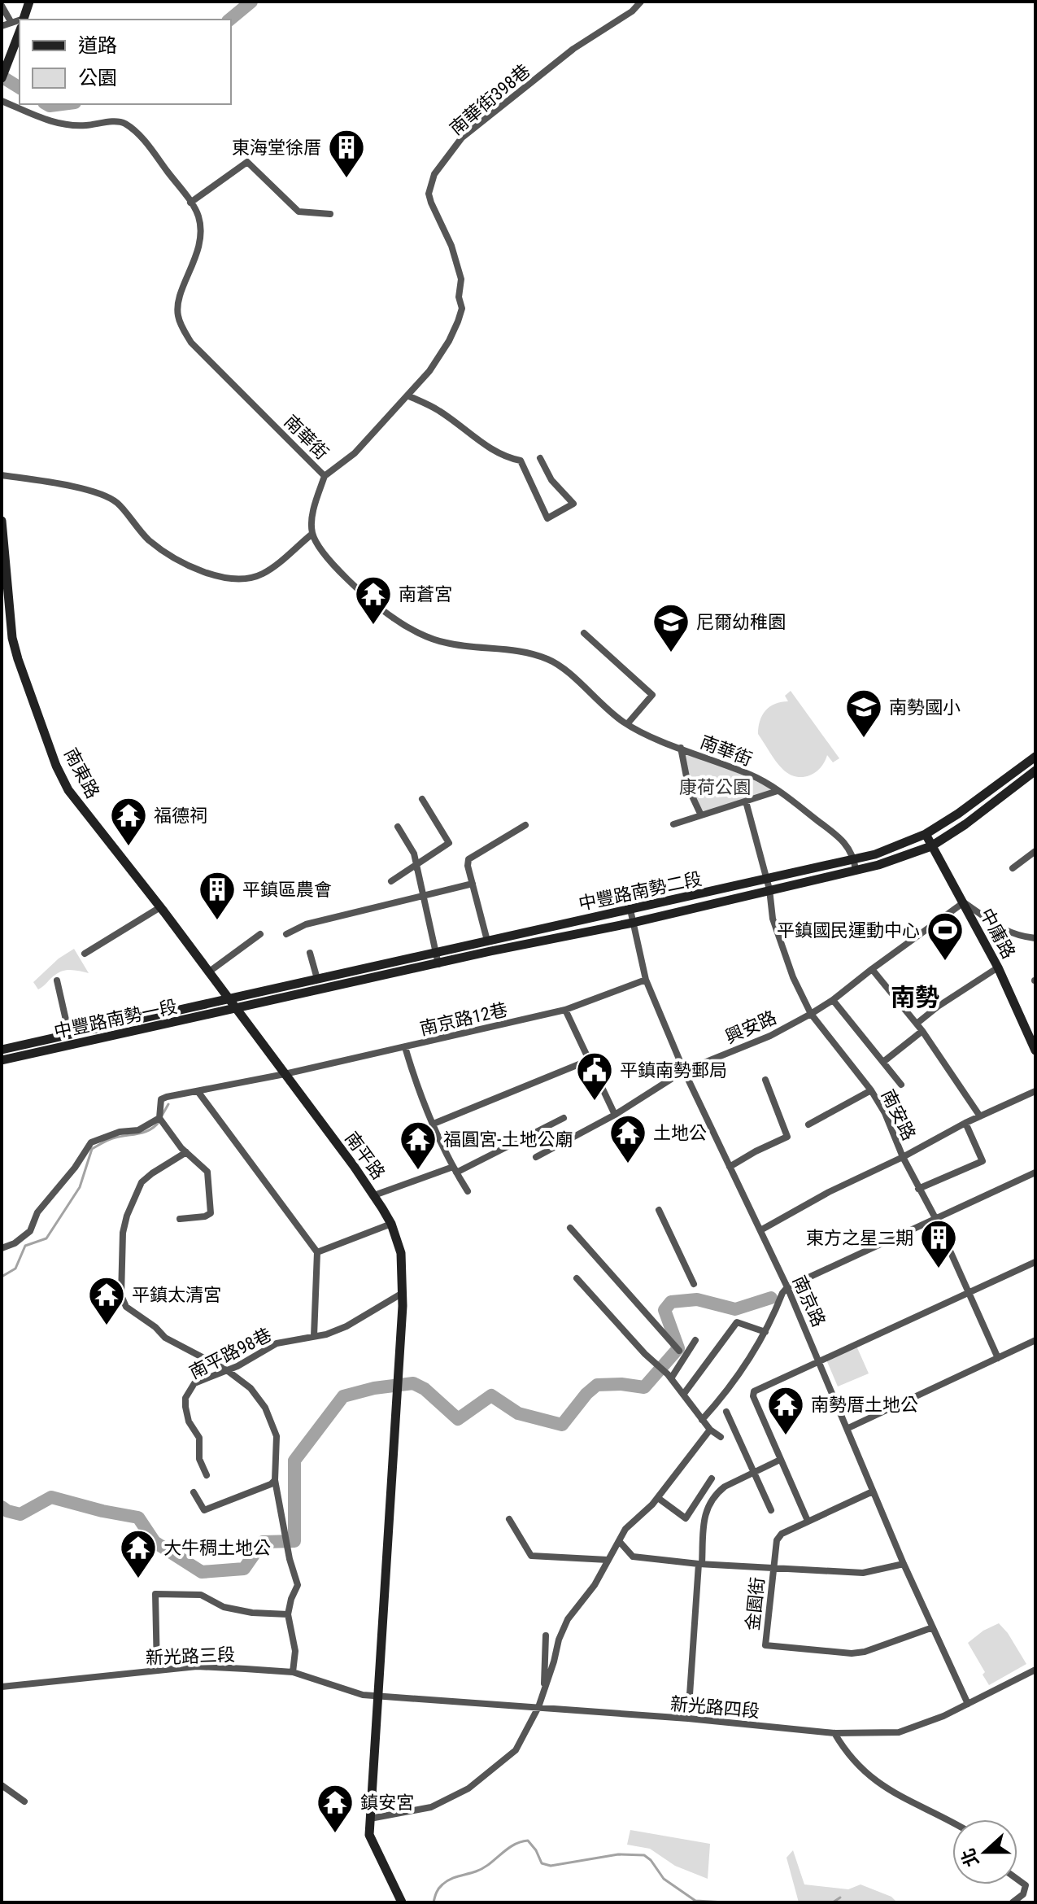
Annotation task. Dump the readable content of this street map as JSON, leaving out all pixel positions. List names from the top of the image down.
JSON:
{
  "streets": {
    "main road": [
      "南東路",
      "中豐路南勢二段",
      "中庸路",
      "中豐路南勢一段",
      "南平路"
    ],
    "street": [
      "南華街398巷",
      "南華街",
      "南京路12巷",
      "興安路",
      "南安路",
      "南京路",
      "南平路98巷",
      "金園街",
      "新光路三段",
      "新光路四段"
    ]
  },
  "crossings": [
    ["南華街398巷", "南華街"],
    ["南華街", "中豐路南勢二段"],
    ["南東路", "中豐路南勢二段"],
    ["南東路", "中豐路南勢一段"],
    ["南東路", "南平路"],
    ["中豐路南勢二段", "中庸路"],
    ["中豐路南勢二段", "中豐路南勢一段"],
    ["中豐路南勢二段", "南安路"],
    ["中豐路南勢二段", "南平路"],
    ["中豐路南勢二段", "南京路"],
    ["中庸路", "興安路"],
    ["中豐路南勢一段", "南平路"],
    ["南京路12巷", "南平路"],
    ["南京路12巷", "南京路"],
    ["興安路", "南安路"],
    ["興安路", "南京路"],
    ["南平路", "南平路98巷"],
    ["南平路", "新光路三段"],
    ["南平路", "新光路四段"],
    ["南京路", "金園街"],
    ["南京路", "新光路四段"],
    ["新光路三段", "新光路四段"]
  ],
  "districts": ["南勢"],
  "parks": ["康荷公園"],
  "places": {
    "building": ["東海堂徐厝", "平鎮區農會", "東方之星二期"],
    "temple": [
      "南蒼宮",
      "福德祠",
      "土地公",
      "福圓宮-土地公廟",
      "平鎮太清宮",
      "南勢厝土地公",
      "大牛稠土地公",
      "鎮安宮"
    ],
    "school or university": ["尼爾幼稚園", "南勢國小"],
    "sports": ["平鎮國民運動中心"],
    "public building": ["平鎮南勢郵局"]
  },
  "legend": ["道路", "公園"],
  "north": "left"
}
